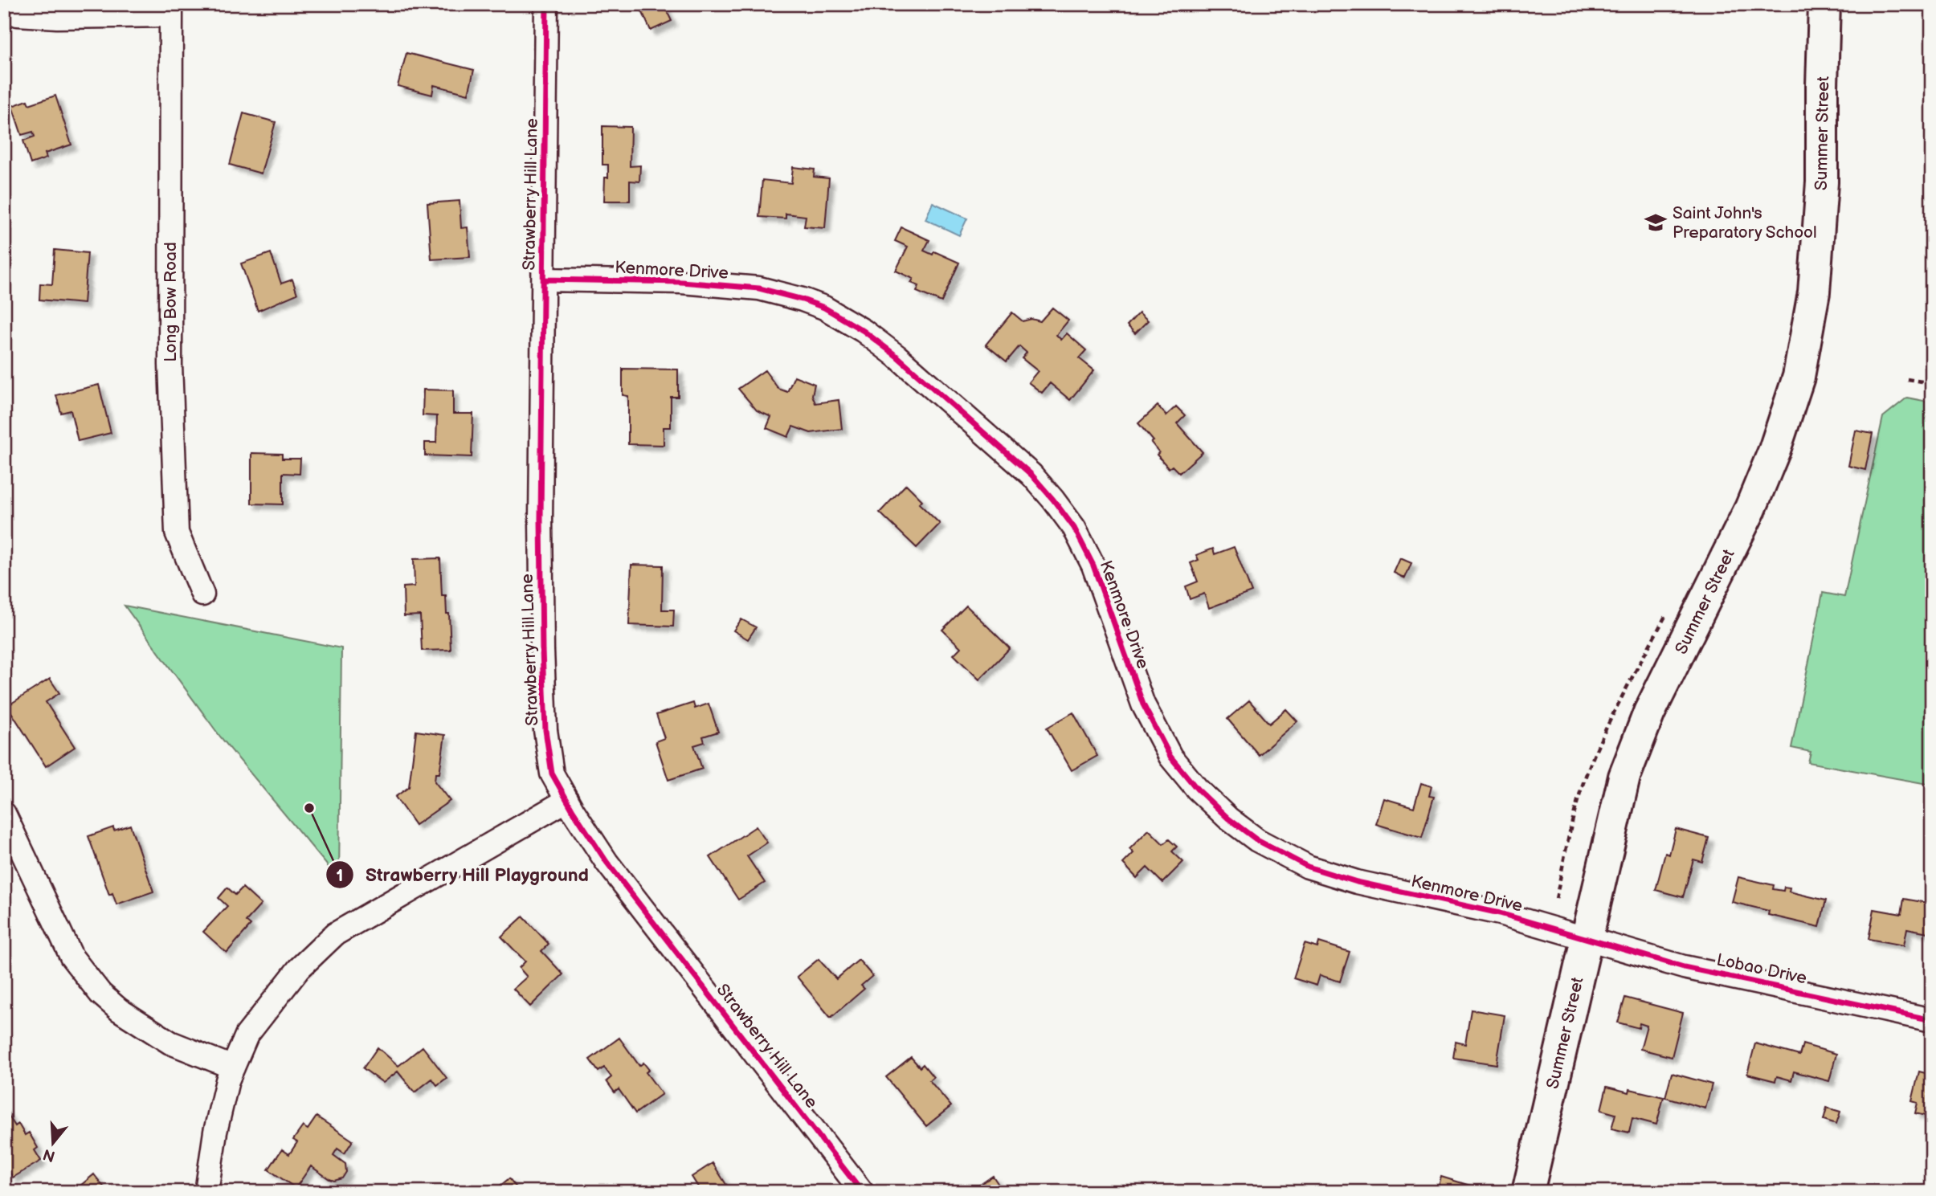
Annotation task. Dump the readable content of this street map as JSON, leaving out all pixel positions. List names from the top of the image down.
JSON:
{
  "streets": {
    "street": [
      "Summer Street",
      "Strawberry Hill Lane",
      "Kenmore Drive",
      "Long Bow Road",
      "Lobao Drive"
    ]
  },
  "crossings": [
    ["Summer Street", "Kenmore Drive"],
    ["Summer Street", "Lobao Drive"],
    ["Strawberry Hill Lane", "Kenmore Drive"],
    ["Kenmore Drive", "Lobao Drive"]
  ],
  "places": {
    "school or university": ["Saint John's Preparatory School"],
    "other": ["Strawberry Hill Playground"]
  },
  "north": "bottom"
}
